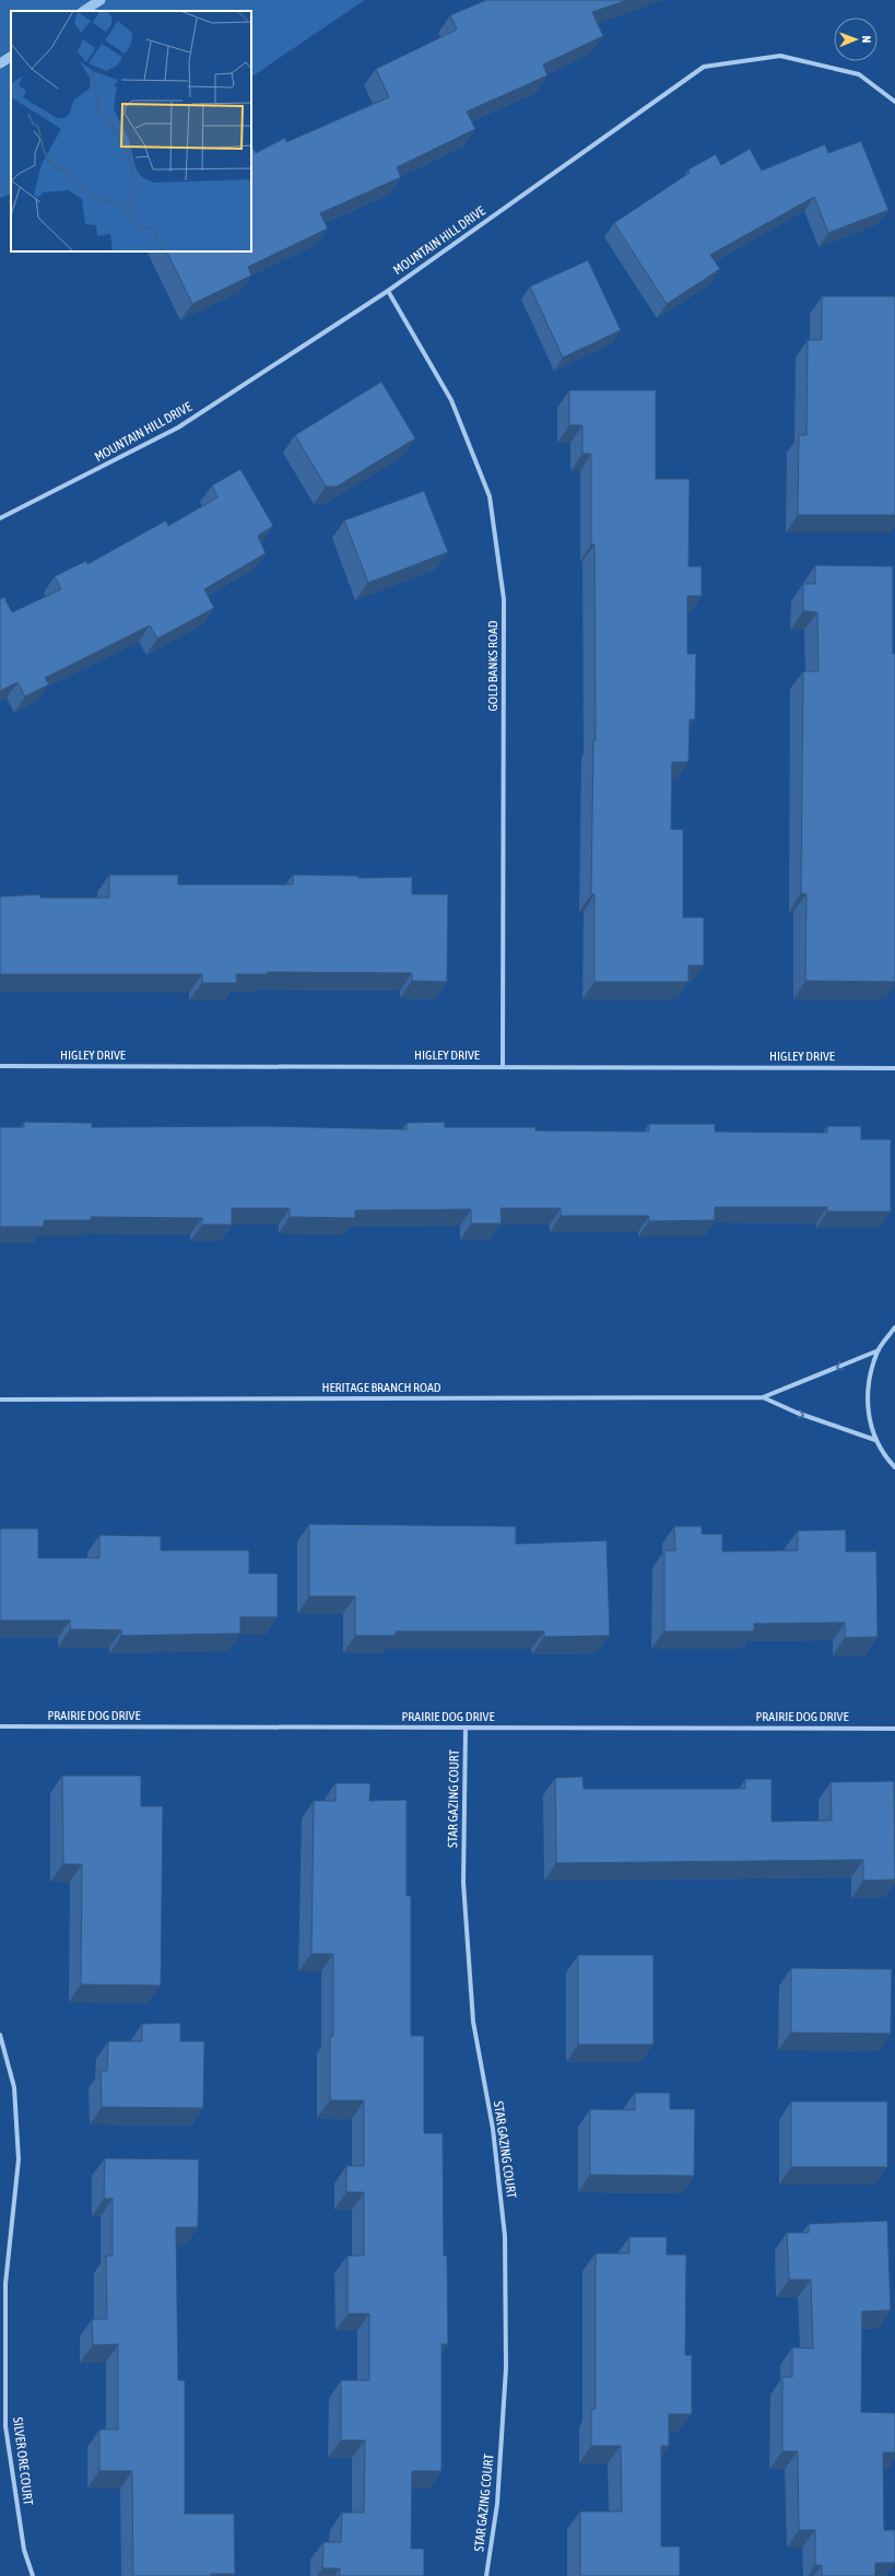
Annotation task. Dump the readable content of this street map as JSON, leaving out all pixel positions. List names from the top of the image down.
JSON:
{
  "streets": {
    "street": [
      "MOUNTAIN HILL DRIVE",
      "GOLD BANKS ROAD",
      "HIGLEY DRIVE",
      "HERITAGE BRANCH ROAD",
      "PRAIRIE DOG DRIVE",
      "STAR GAZING COURT",
      "SILVER ORE COURT"
    ]
  },
  "crossings": [
    ["MOUNTAIN HILL DRIVE", "GOLD BANKS ROAD"],
    ["GOLD BANKS ROAD", "HIGLEY DRIVE"],
    ["PRAIRIE DOG DRIVE", "STAR GAZING COURT"]
  ],
  "north": "right"
}
